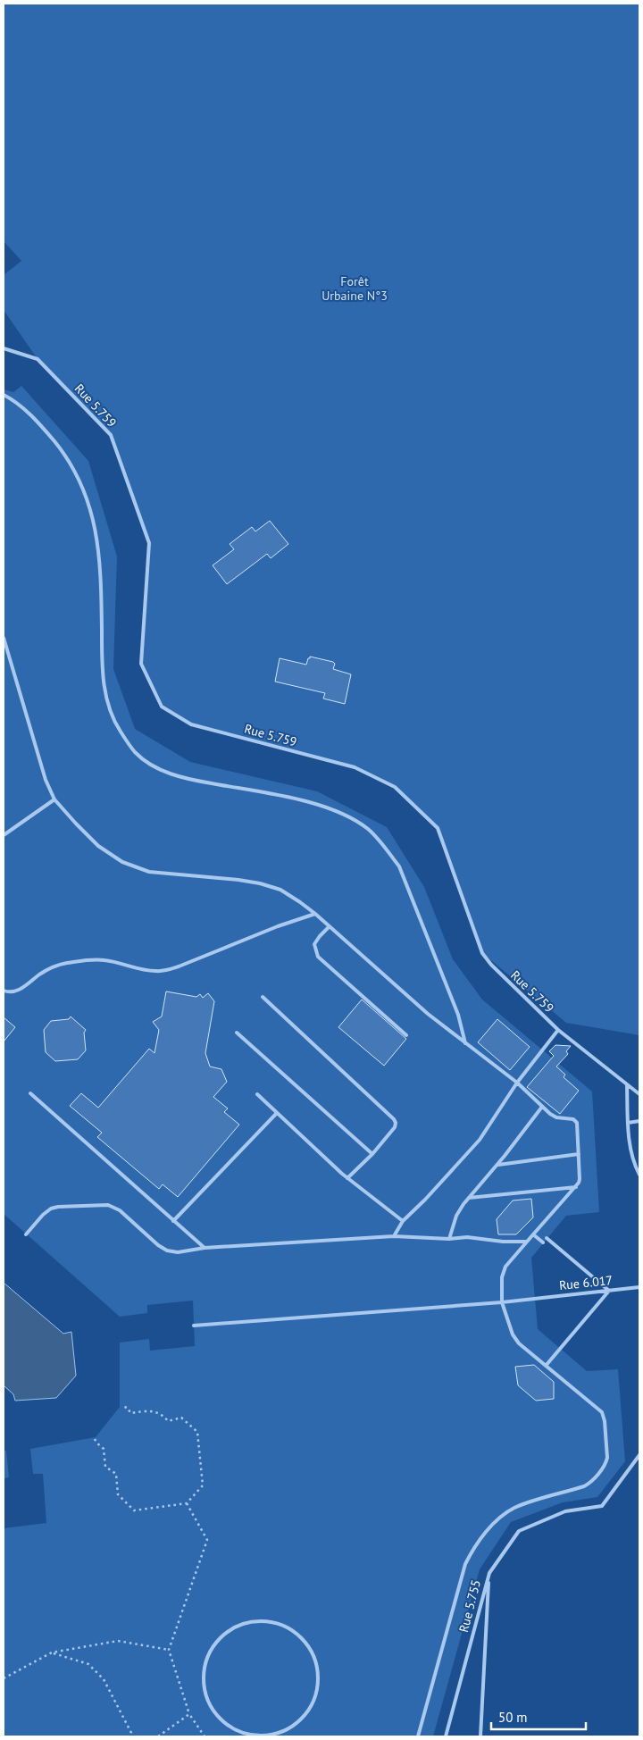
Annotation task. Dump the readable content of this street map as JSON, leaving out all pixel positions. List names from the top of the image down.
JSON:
{
  "streets": {
    "lane": ["Rue 5.759", "Rue 6.017", "Rue 5.755"]
  },
  "parks": ["Forêt Urbaine N°3"],
  "scale_bar": "50 m"
}
